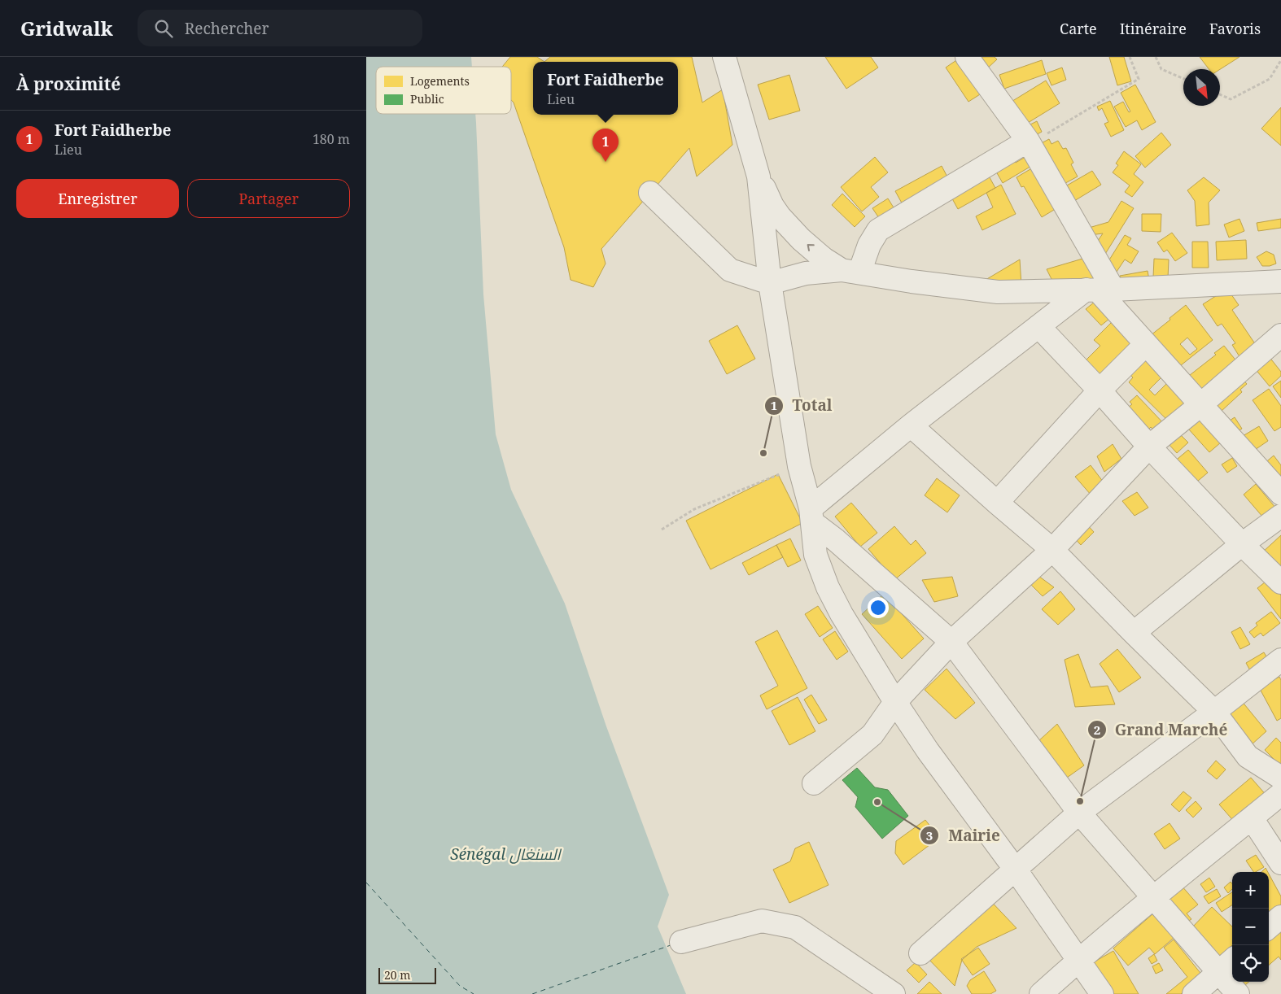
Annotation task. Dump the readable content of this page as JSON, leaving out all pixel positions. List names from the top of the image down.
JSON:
{
  "water": ["Sénégal السنغال"],
  "places": ["Total", "Grand Marché", "Mairie"],
  "legend": ["Logements", "Public"],
  "scale_bar": "20 m",
  "north": "bottom right",
  "page": {
    "header": "Gridwalk",
    "search": "Rechercher",
    "nav": ["Carte", "Itinéraire", "Favoris"],
    "heading": "À proximité",
    "popup": ["Fort Faidherbe", "Lieu"],
    "list": [
      {
        "mark": "1",
        "name": "Fort Faidherbe",
        "note": "Lieu",
        "value": "180 m"
      }
    ],
    "pins": "1",
    "buttons": ["Enregistrer", "Partager"],
    "map_buttons": ["+", "−"],
    "scale": "20 m"
  }
}
